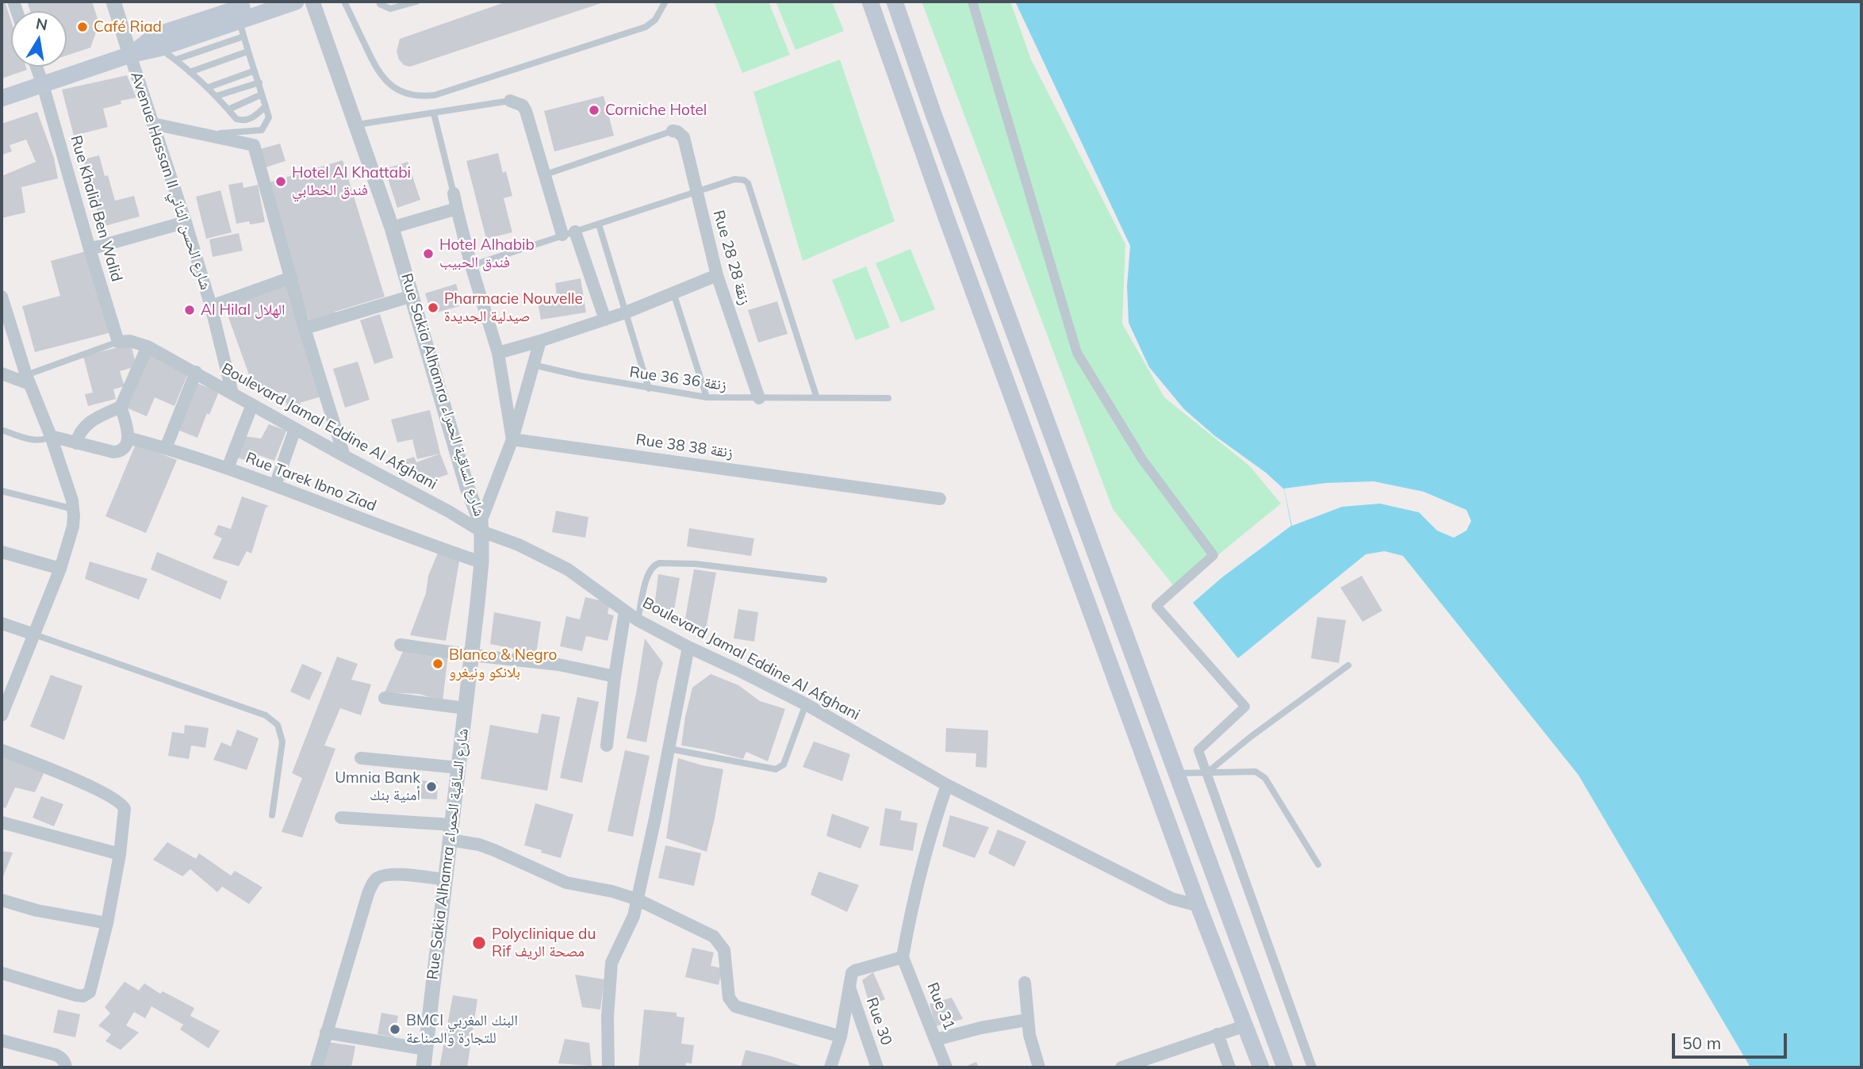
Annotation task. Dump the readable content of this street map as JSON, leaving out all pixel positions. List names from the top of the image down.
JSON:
{
  "streets": {
    "street": [
      "Avenue Hassan II شارع الحسن الثاني",
      "Rue Khalid Ben Walid",
      "Rue 28 زنقة 28",
      "Rue Sakia Alhamra شارع الساقية الحمراء",
      "Boulevard Jamal Eddine Al Afghani",
      "Rue 38 زنقة 38",
      "Rue Tarek Ibno Ziad",
      "Rue 31",
      "Rue 30"
    ],
    "lane": ["Rue 36 زنقة 36"]
  },
  "crossings": [
    ["Avenue Hassan II شارع الحسن الثاني", "Boulevard Jamal Eddine Al Afghani"],
    ["Rue Khalid Ben Walid", "Boulevard Jamal Eddine Al Afghani"],
    ["Rue 28 زنقة 28", "Rue 36 زنقة 36"],
    ["Rue Sakia Alhamra شارع الساقية الحمراء", "Boulevard Jamal Eddine Al Afghani"],
    ["Rue Sakia Alhamra شارع الساقية الحمراء", "Rue Tarek Ibno Ziad"]
  ],
  "places": [
    "Café Riad",
    "Corniche Hotel",
    "Hotel Al Khattabi فندق الخطابي",
    "Hotel Alhabib فندق الحبيب",
    "Pharmacie Nouvelle صيدلية الجديدة",
    "Al Hilal الهلال",
    "Blanco & Negro بلانكو ونيغرو",
    "Umnia Bank أمنية بنك",
    "Polyclinique du Rif مصحة الريف",
    "BMCI البنك المغربي للتجارة والصناعة"
  ],
  "scale_bar": "50 m",
  "north": "top"
}
